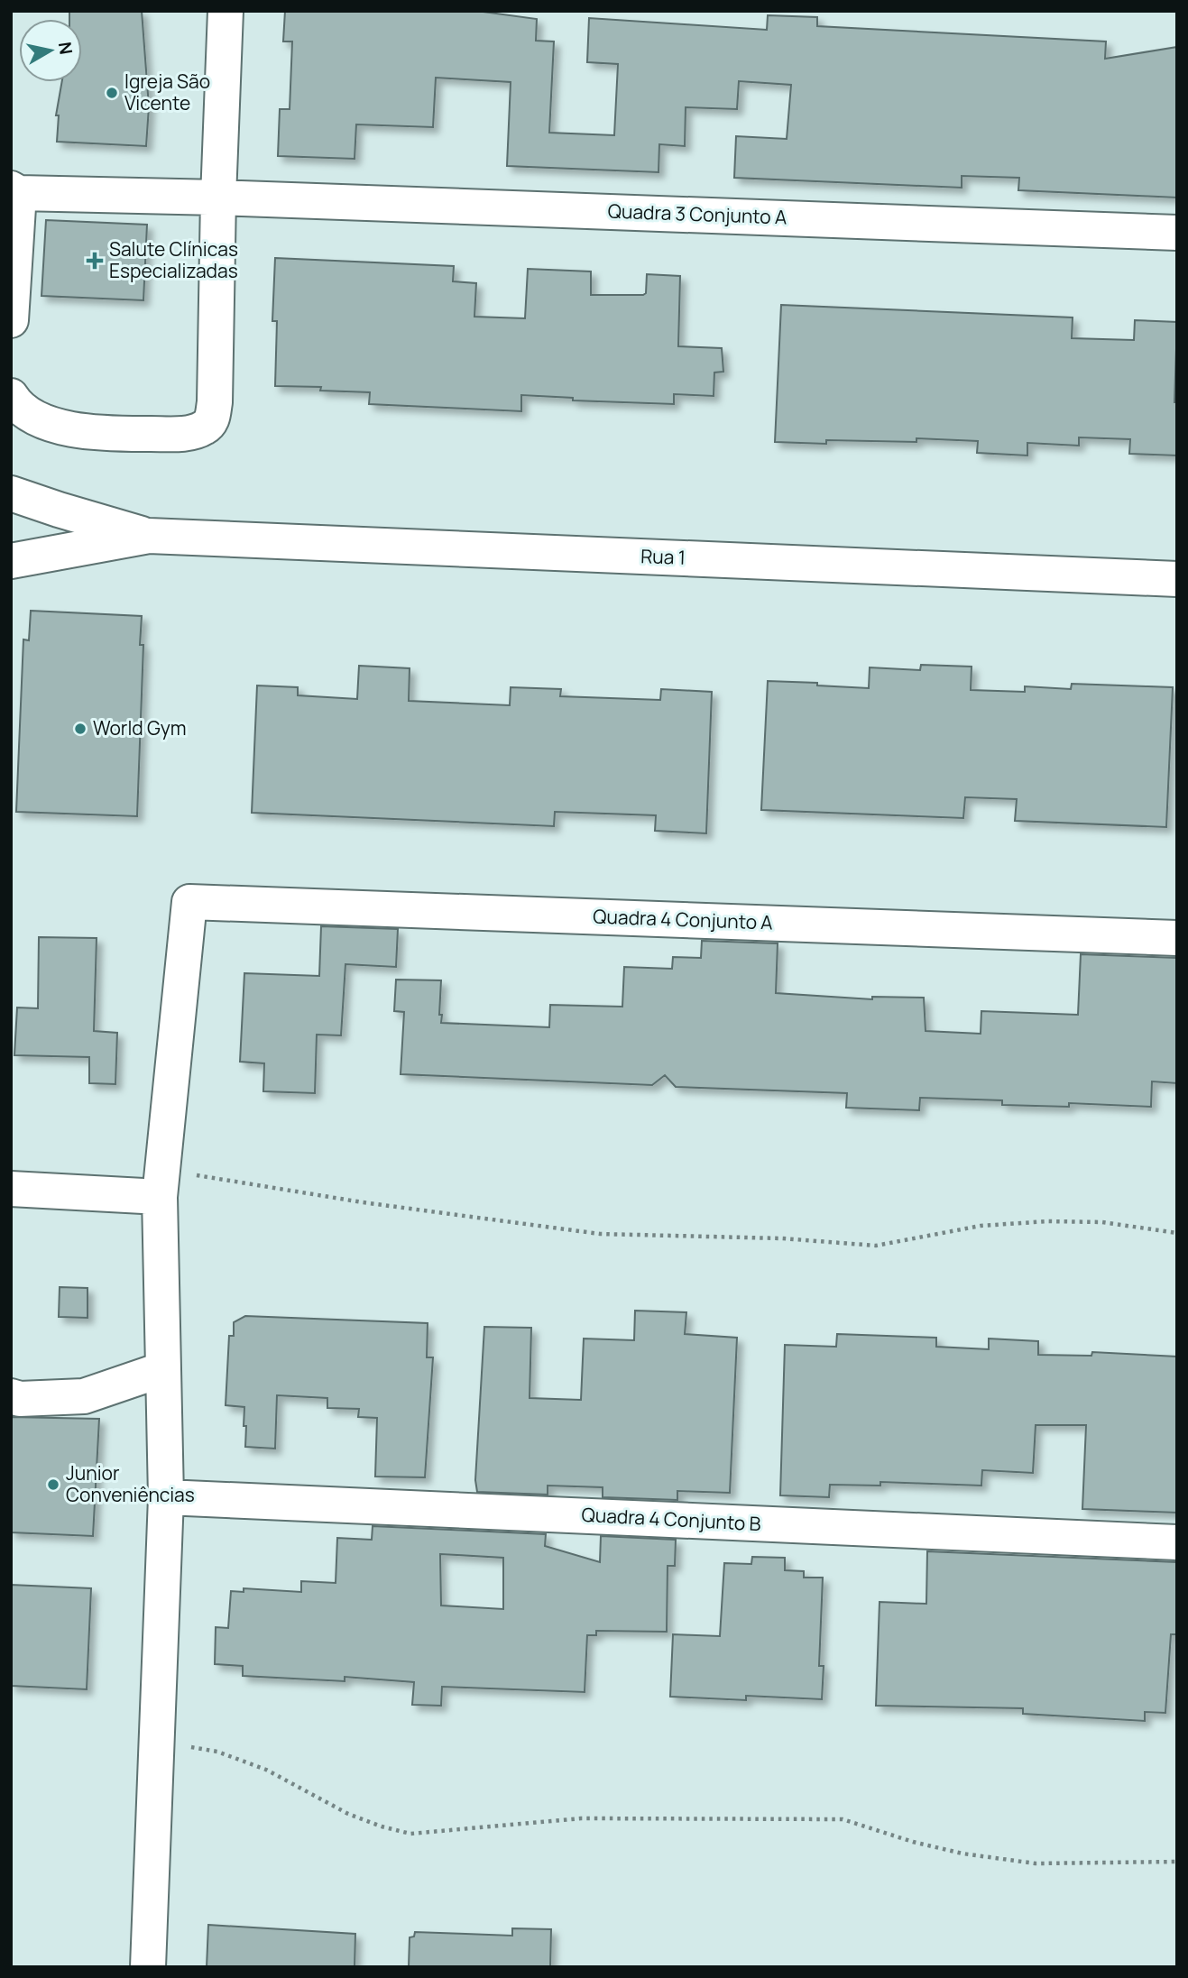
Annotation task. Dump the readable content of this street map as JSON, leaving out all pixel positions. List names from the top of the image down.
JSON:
{
  "streets": {
    "street": [
      "Quadra 3 Conjunto A",
      "Rua 1",
      "Quadra 4 Conjunto A",
      "Quadra 4 Conjunto B"
    ]
  },
  "places": {
    "other": ["Igreja São Vicente", "World Gym", "Junior Conveniências"],
    "health": ["Salute Clínicas Especializadas"]
  },
  "north": "right"
}
